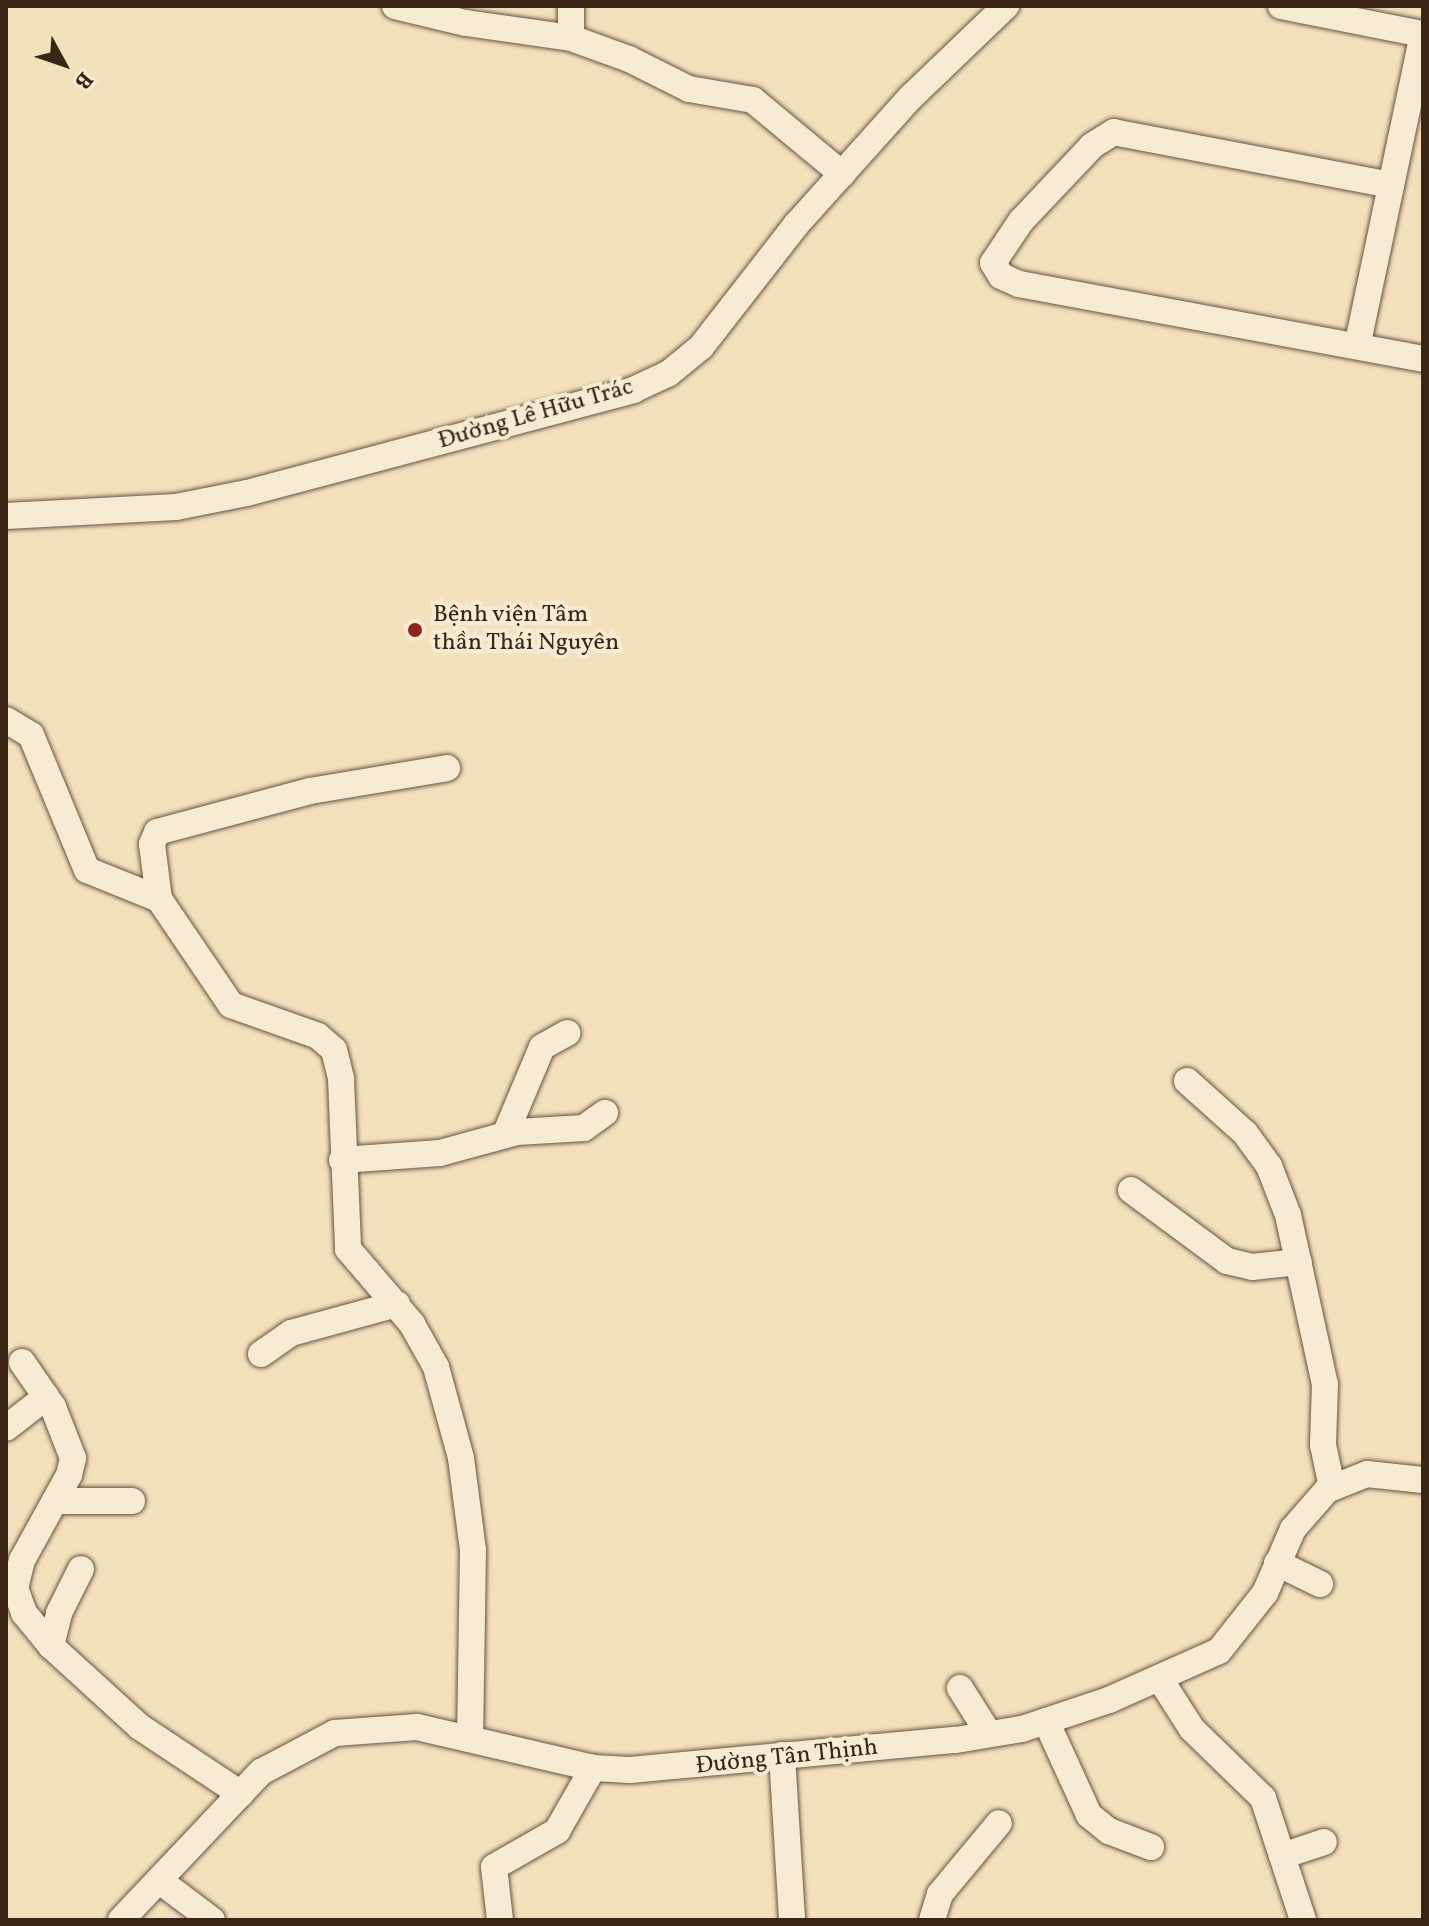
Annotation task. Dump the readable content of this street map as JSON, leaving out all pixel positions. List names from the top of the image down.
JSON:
{
  "streets": {
    "street": ["Đường Lê Hữu Trác", "Đường Tân Thịnh"]
  },
  "places": ["Bệnh viện Tâm thần Thái Nguyên"],
  "north": "bottom right"
}
